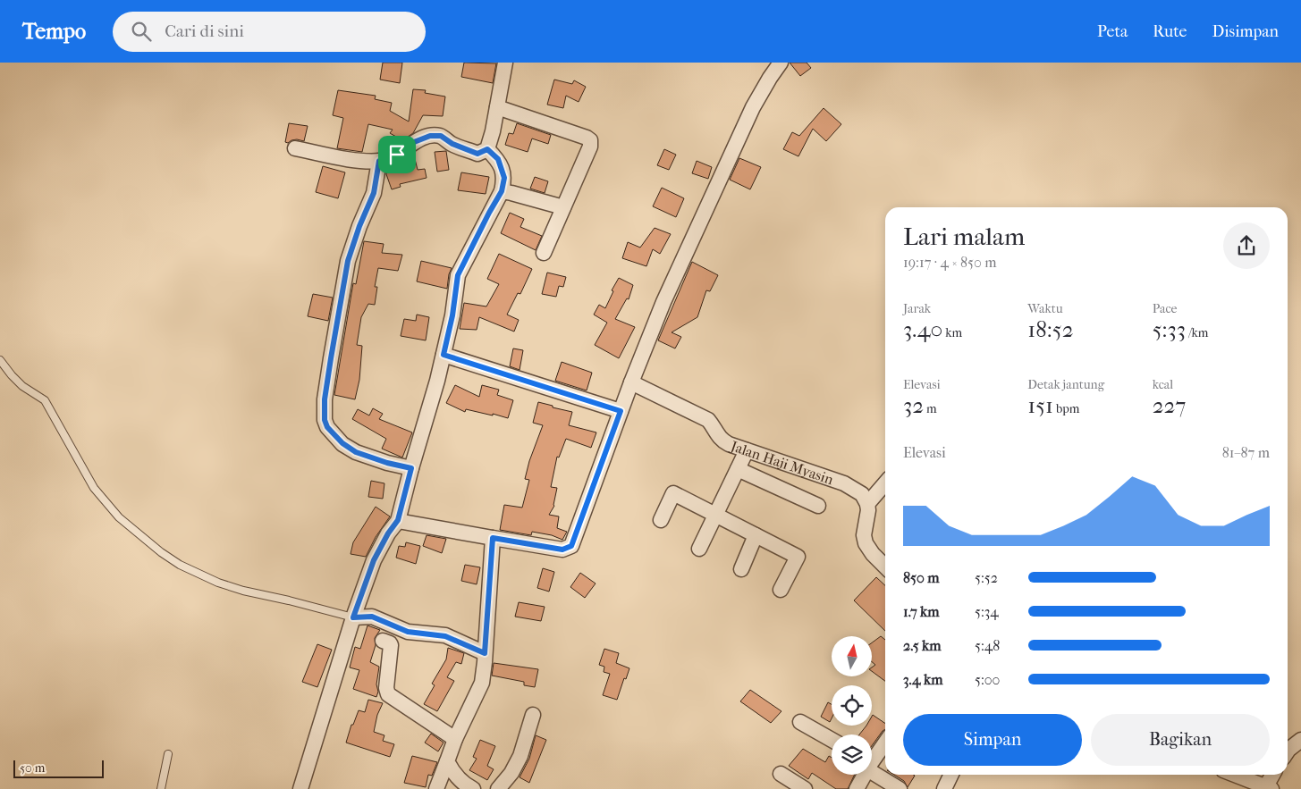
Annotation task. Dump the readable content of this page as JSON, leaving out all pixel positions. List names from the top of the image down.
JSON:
{
  "streets": {
    "street": ["Jalan Haji Myasin"]
  },
  "scale_bar": "50 m",
  "north": "top",
  "page": {
    "header": "Tempo",
    "search": "Cari di sini",
    "nav": ["Peta", "Rute", "Disimpan"],
    "heading": ["Lari malam", "19:17 · 4 × 850 m"],
    "stats": [
      ["Jarak", "3.40 km"],
      ["Waktu", "18:52"],
      ["Pace", "5:33 /km"],
      ["Elevasi", "32 m"],
      ["Detak jantung", "151 bpm"],
      ["kcal", "227"]
    ],
    "chart": ["Elevasi", "81–87 m"],
    "list": [
      {
        "name": "850 m",
        "note": "5:52"
      },
      {
        "name": "1.7 km",
        "note": "5:34"
      },
      {
        "name": "2.5 km",
        "note": "5:48"
      },
      {
        "name": "3.4 km",
        "note": "5:00"
      }
    ],
    "buttons": ["Simpan", "Bagikan"],
    "scale": "50 m"
  }
}
